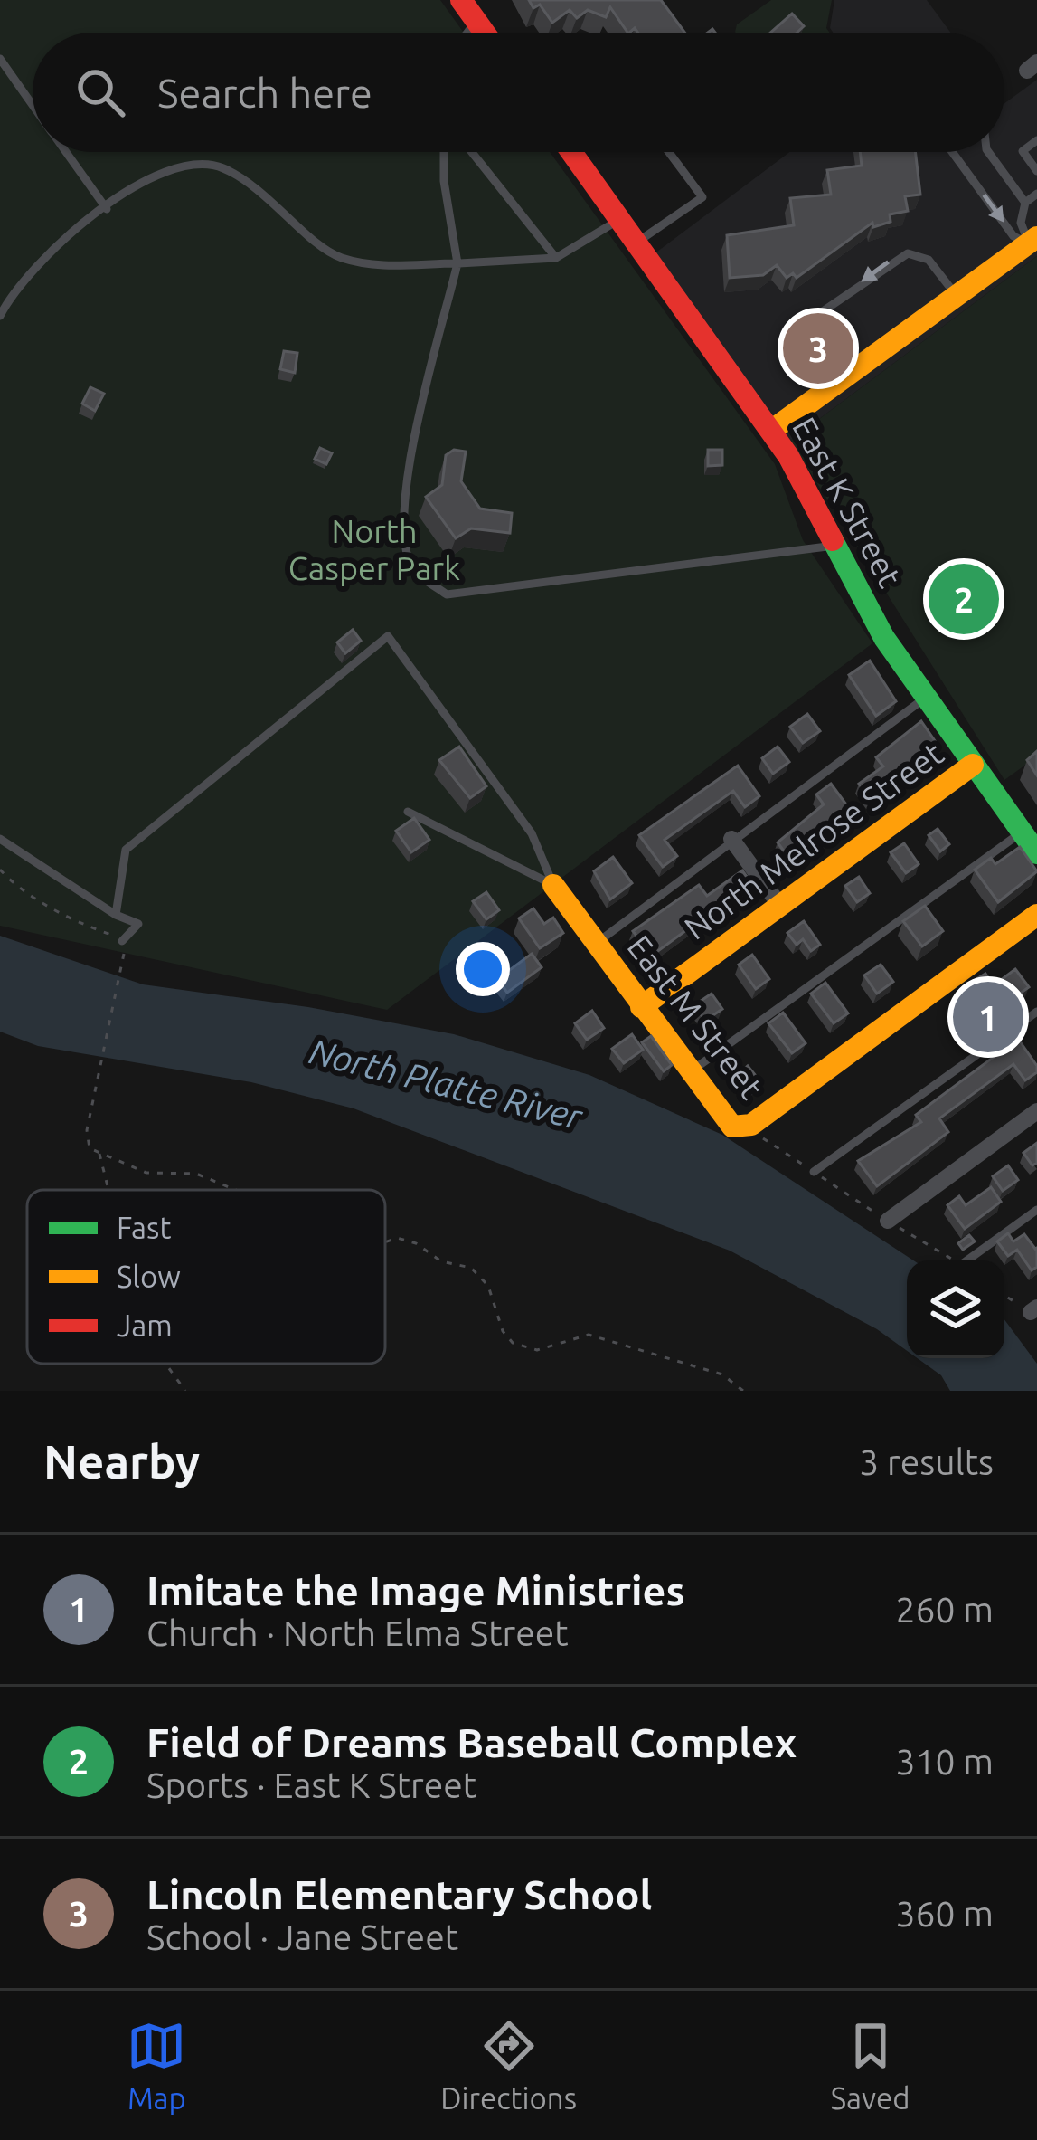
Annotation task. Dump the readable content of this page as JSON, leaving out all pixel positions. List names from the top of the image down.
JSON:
{
  "streets": {
    "street": ["East K Street", "North Melrose Street", "East M Street"]
  },
  "crossings": [
    ["East K Street", "North Melrose Street"],
    ["North Melrose Street", "East M Street"]
  ],
  "water": ["North Platte River"],
  "parks": ["North Casper Park"],
  "legend": ["Fast", "Slow", "Jam"],
  "page": {
    "search": "Search here",
    "pins": ["3", "2", "1"],
    "heading": ["Nearby", "3 results"],
    "list": [
      {
        "mark": "1",
        "name": "Imitate the Image Ministries",
        "note": "Church · North Elma Street",
        "value": "260 m"
      },
      {
        "mark": "2",
        "name": "Field of Dreams Baseball Complex",
        "note": "Sports · East K Street",
        "value": "310 m"
      },
      {
        "mark": "3",
        "name": "Lincoln Elementary School",
        "note": "School · Jane Street",
        "value": "360 m"
      }
    ],
    "nav": ["Map", "Directions", "Saved"]
  }
}
